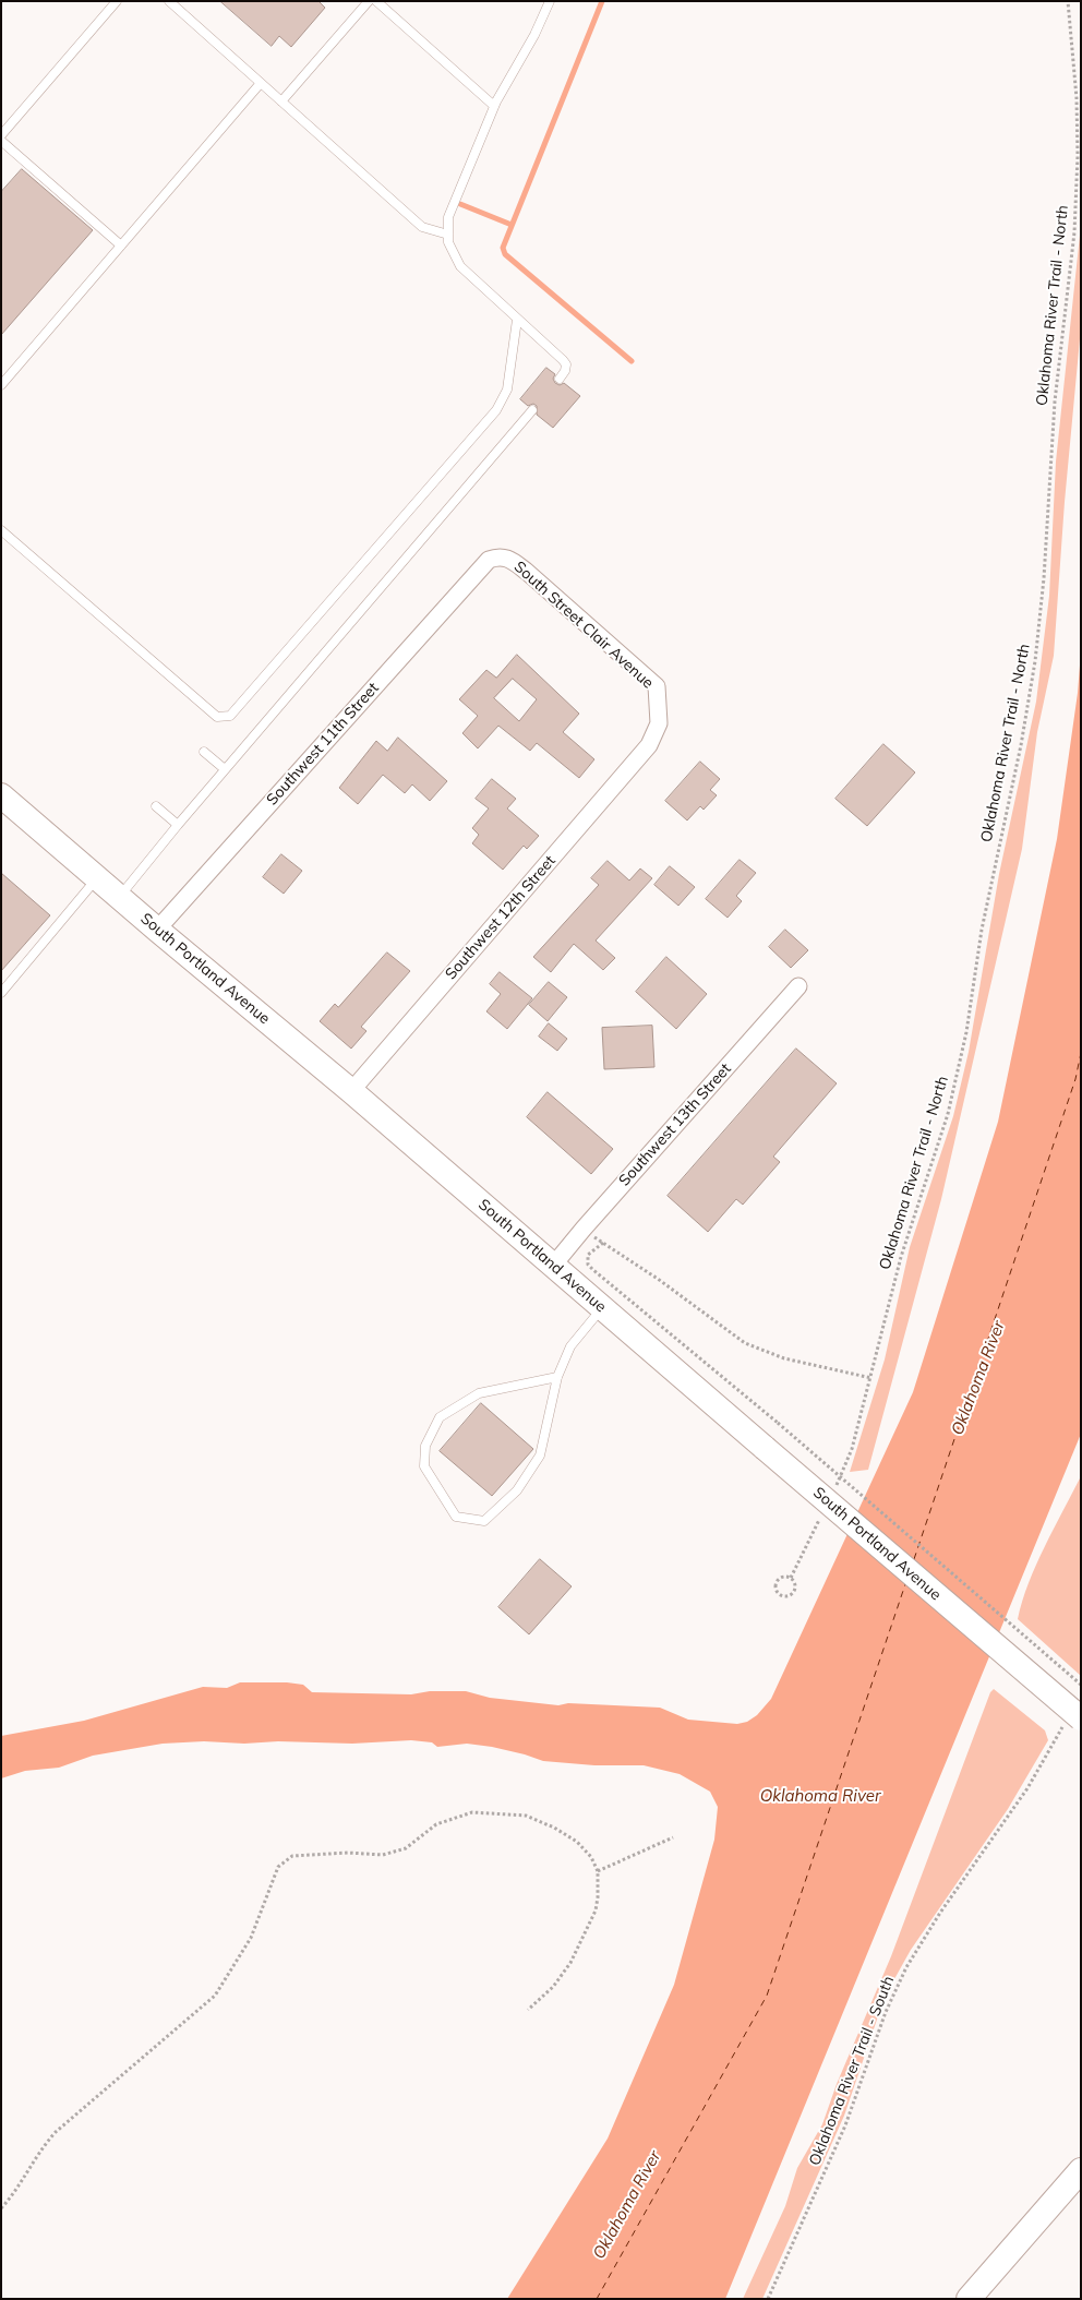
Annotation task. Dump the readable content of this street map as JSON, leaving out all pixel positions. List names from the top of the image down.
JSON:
{
  "streets": {
    "main road": ["South Portland Avenue"],
    "street": [
      "South Street Clair Avenue",
      "Southwest 11th Street",
      "Southwest 12th Street",
      "Southwest 13th Street"
    ],
    "path": ["Oklahoma River Trail - North", "Oklahoma River Trail - South"]
  },
  "crossings": [
    ["South Street Clair Avenue", "Southwest 11th Street"],
    ["South Street Clair Avenue", "Southwest 12th Street"],
    ["Southwest 11th Street", "South Portland Avenue"],
    ["Southwest 12th Street", "South Portland Avenue"],
    ["South Portland Avenue", "Southwest 13th Street"],
    ["South Portland Avenue", "Oklahoma River Trail - South"]
  ],
  "water": ["Oklahoma River"]
}
